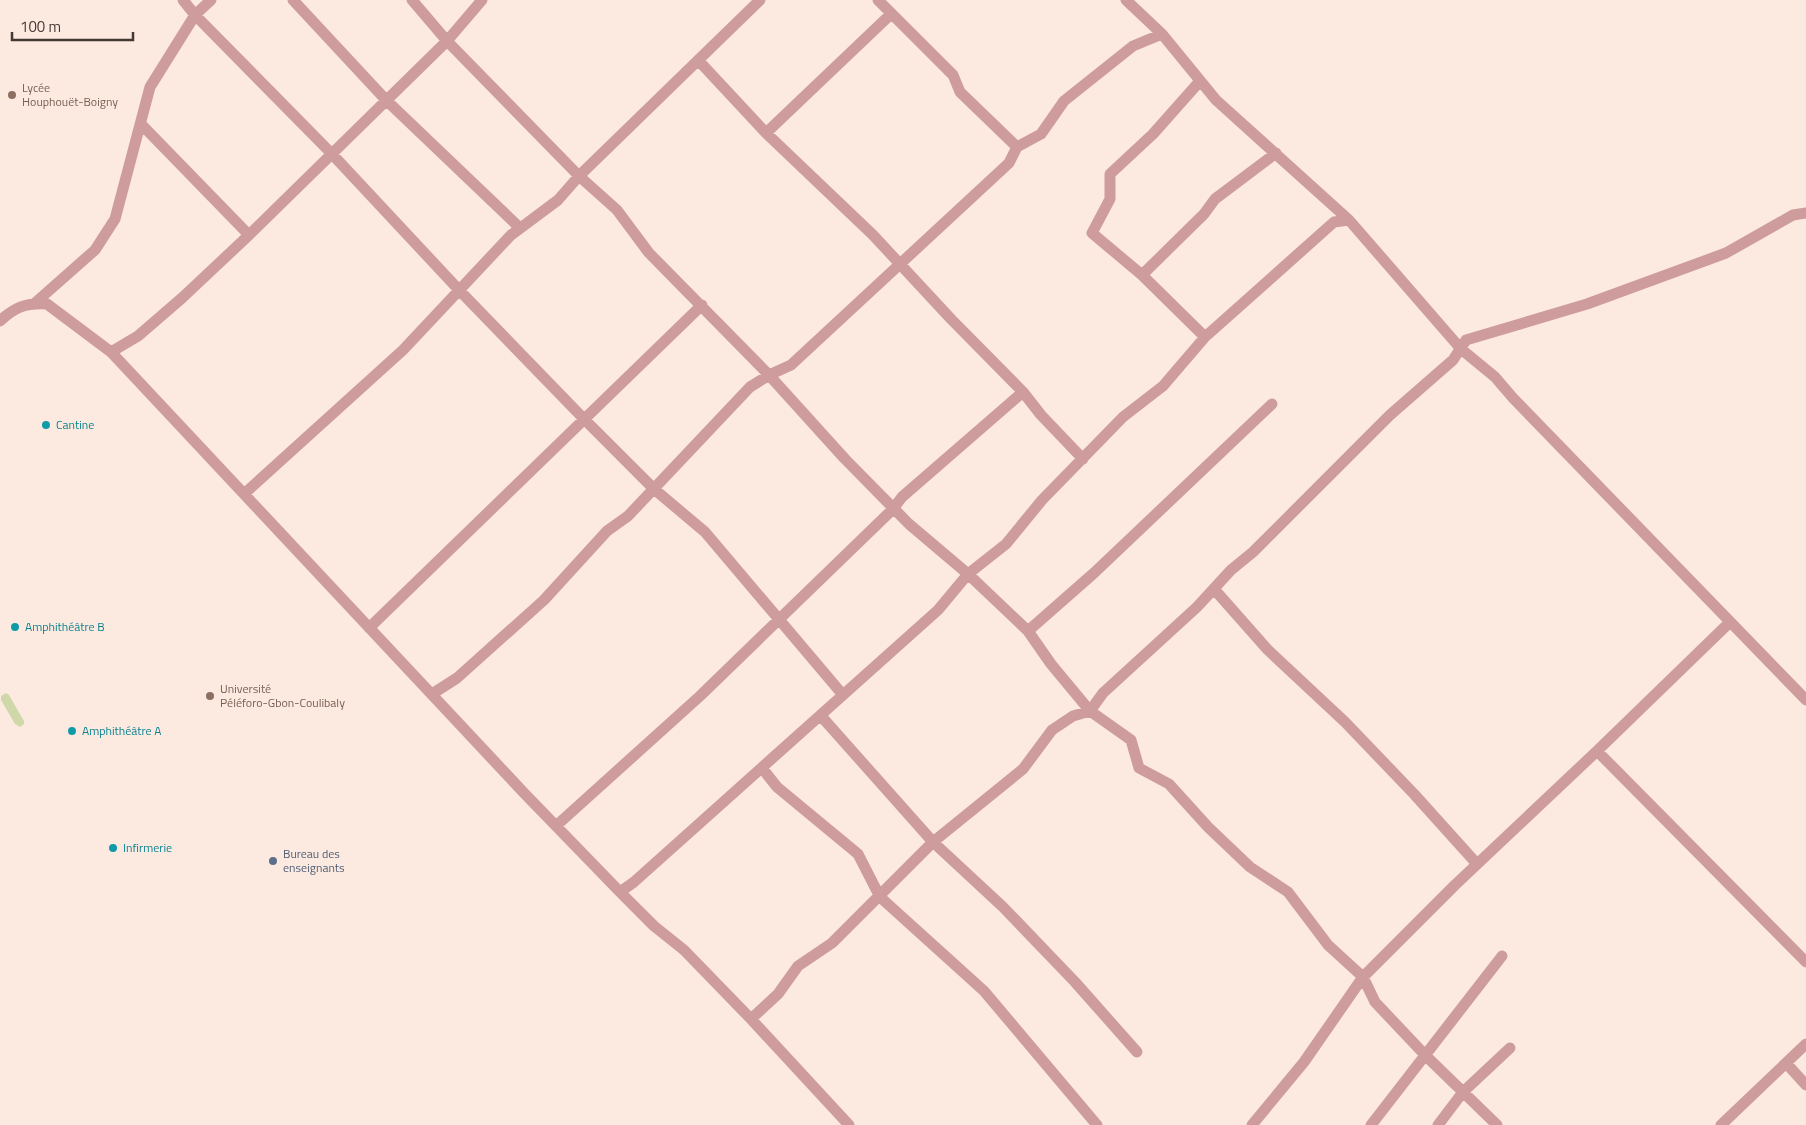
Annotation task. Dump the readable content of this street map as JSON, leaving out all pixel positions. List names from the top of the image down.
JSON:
{
  "places": [
    "Lycée Houphouët-Boigny",
    "Cantine",
    "Amphithéâtre B",
    "Université Péléforo-Gbon-Coulibaly",
    "Amphithéâtre A",
    "Infirmerie",
    "Bureau des enseignants"
  ],
  "scale_bar": "100 m"
}
